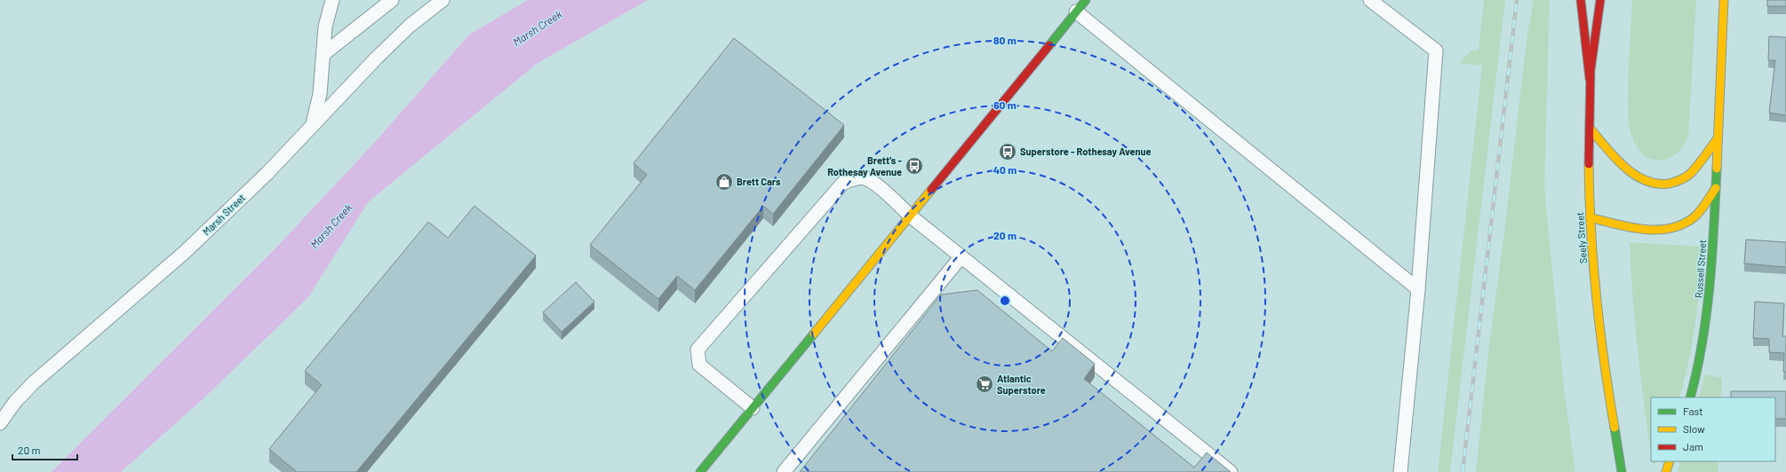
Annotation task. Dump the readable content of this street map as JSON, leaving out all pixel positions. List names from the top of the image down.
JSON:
{
  "streets": {
    "main road": ["Seely Street", "Russell Street"],
    "lane": ["Marsh Street"]
  },
  "water": ["Marsh Creek"],
  "places": {
    "bus stop": ["Superstore - Rothesay Avenue", "Brett's - Rothesay Avenue"],
    "shop": ["Brett Cars"],
    "supermarket": ["Atlantic Superstore"]
  },
  "legend": ["Fast", "Slow", "Jam"],
  "scale_bar": "20 m",
  "rings": [
    "80 m",
    "60 m",
    "40 m",
    "20 m"
  ]
}
